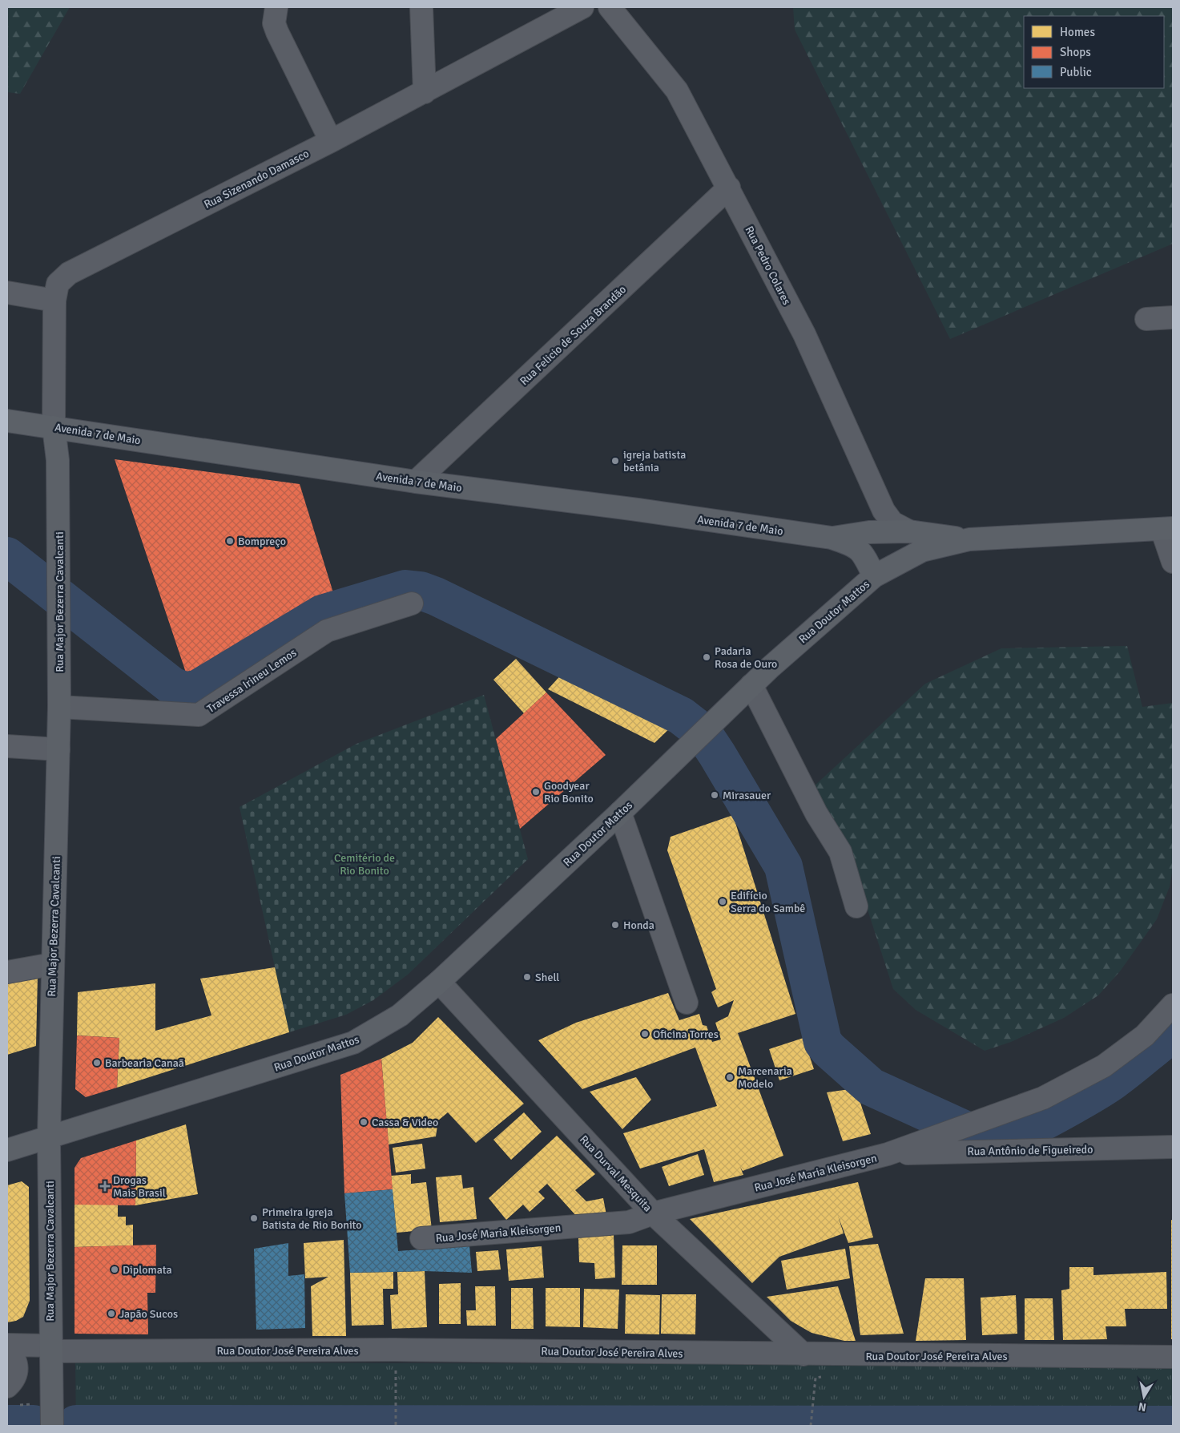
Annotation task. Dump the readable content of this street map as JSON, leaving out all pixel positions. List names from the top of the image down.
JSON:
{
  "streets": {
    "main road": ["Avenida 7 de Maio", "Rua Major Bezerra Cavalcanti", "Rua Doutor Mattos"],
    "street": [
      "Rua Sizenando Damasco",
      "Rua Pedro Colares",
      "Rua Felicio de Souza Brandão",
      "Travessa Irineu Lemos",
      "Rua Antônio de Figueiredo",
      "Rua José Maria Kleisorgen",
      "Rua Durval Mesquita",
      "Rua Doutor José Pereira Alves"
    ]
  },
  "crossings": [
    ["Rua Sizenando Damasco", "Avenida 7 de Maio"],
    ["Rua Sizenando Damasco", "Rua Major Bezerra Cavalcanti"],
    ["Rua Pedro Colares", "Rua Felicio de Souza Brandão"],
    ["Rua Pedro Colares", "Avenida 7 de Maio"],
    ["Rua Felicio de Souza Brandão", "Avenida 7 de Maio"],
    ["Avenida 7 de Maio", "Rua Major Bezerra Cavalcanti"],
    ["Avenida 7 de Maio", "Rua Doutor Mattos"],
    ["Rua Major Bezerra Cavalcanti", "Rua Doutor Mattos"],
    ["Rua Major Bezerra Cavalcanti", "Travessa Irineu Lemos"],
    ["Rua Major Bezerra Cavalcanti", "Rua Doutor José Pereira Alves"],
    ["Rua Doutor Mattos", "Rua Durval Mesquita"],
    ["Rua Antônio de Figueiredo", "Rua José Maria Kleisorgen"],
    ["Rua José Maria Kleisorgen", "Rua Durval Mesquita"],
    ["Rua Durval Mesquita", "Rua Doutor José Pereira Alves"]
  ],
  "parks": ["Cemitério de Rio Bonito"],
  "places": {
    "other": [
      "igreja batista betânia",
      "Bompreço",
      "Padaria Rosa de Ouro",
      "Goodyear Rio Bonito",
      "Mirasauer",
      "Edifício Serra do Sambê",
      "Honda",
      "Shell",
      "Oficina Torres",
      "Barbearia Canaã",
      "Marcenaria Modelo",
      "Cassa & Video",
      "Primeira Igreja Batista de Rio Bonito",
      "Diplomata",
      "Japão Sucos"
    ],
    "health": ["Drogas Mais Brasil"]
  },
  "legend": ["Homes", "Shops", "Public"],
  "north": "bottom"
}
